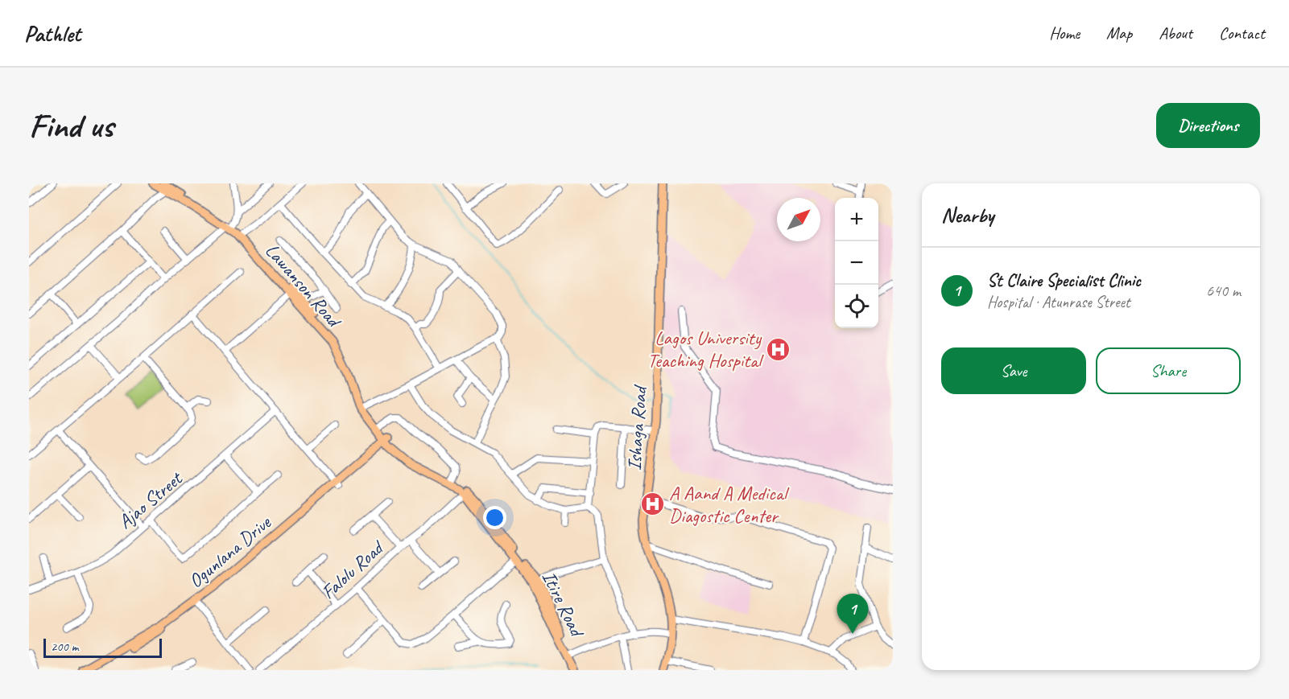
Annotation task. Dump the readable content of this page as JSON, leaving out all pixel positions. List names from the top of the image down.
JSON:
{
  "streets": {
    "main road": [
      "Lawanson Road",
      "Ishaga Road",
      "Ogunlana Drive",
      "Itire Road"
    ],
    "street": ["Ajao Street", "Falolu Road"]
  },
  "crossings": [
    ["Lawanson Road", "Ogunlana Drive"],
    ["Lawanson Road", "Itire Road"],
    ["Ogunlana Drive", "Itire Road"],
    ["Falolu Road", "Itire Road"]
  ],
  "places": {
    "hospital": ["Lagos University Teaching Hospital", "A Aand A Medical Diagostic Center"]
  },
  "scale_bar": "200 m",
  "north": "top right",
  "page": {
    "header": "Pathlet",
    "nav": [
      "Home",
      "Map",
      "About",
      "Contact"
    ],
    "buttons": [
      "Directions",
      ["Save", "Share"]
    ],
    "title": "Find us",
    "heading": "Nearby",
    "map_buttons": ["+", "−"],
    "list": [
      {
        "mark": "1",
        "name": "St Claire Specialist Clinic",
        "note": "Hospital · Atunrase Street",
        "value": "640 m"
      }
    ],
    "pins": "1",
    "scale": "200 m"
  }
}
